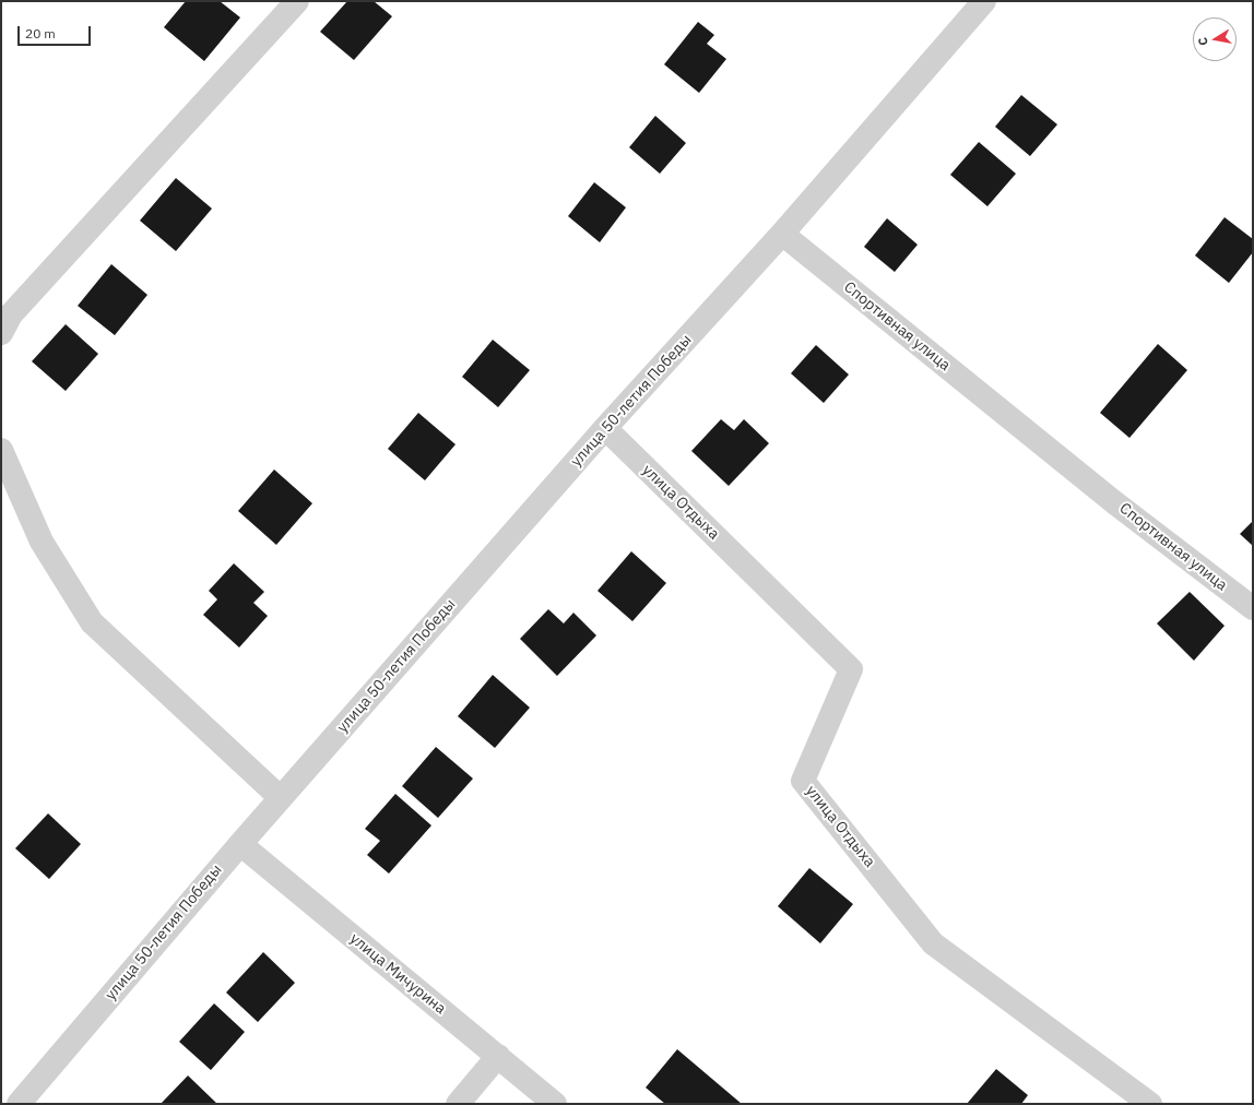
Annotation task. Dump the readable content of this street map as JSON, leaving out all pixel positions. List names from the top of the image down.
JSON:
{
  "streets": {
    "street": [
      "Спортивная улица",
      "улица 50-летия Победы",
      "улица Отдыха",
      "улица Мичурина"
    ]
  },
  "crossings": [
    ["Спортивная улица", "улица 50-летия Победы"],
    ["улица 50-летия Победы", "улица Отдыха"],
    ["улица 50-летия Победы", "улица Мичурина"]
  ],
  "scale_bar": "20 m",
  "north": "left"
}
